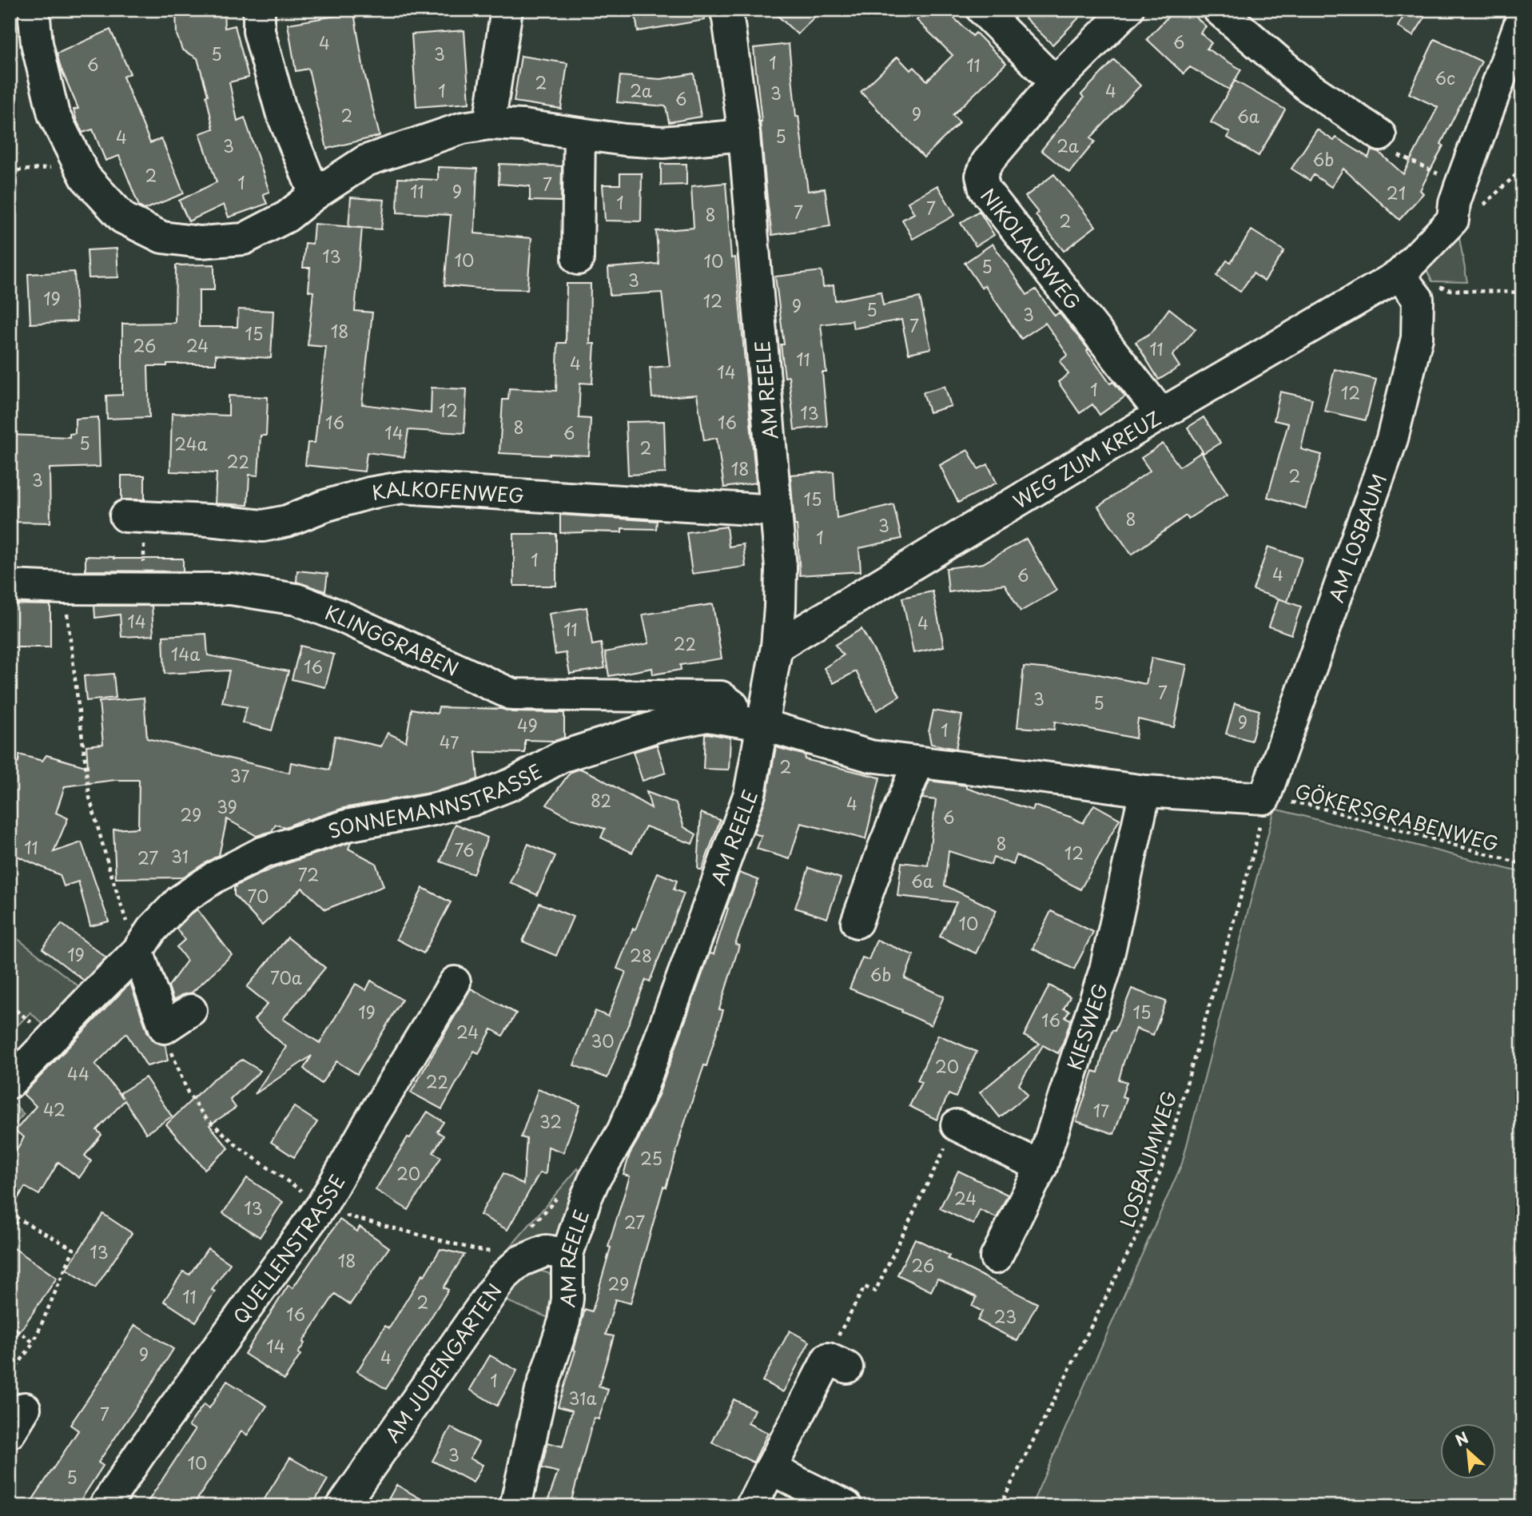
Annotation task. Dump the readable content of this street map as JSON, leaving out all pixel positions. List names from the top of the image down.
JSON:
{
  "streets": {
    "street": [
      "NIKOLAUSWEG",
      "AM REELE",
      "WEG ZUM KREUZ",
      "KALKOFENWEG",
      "AM LOSBAUM",
      "KLINGGRABEN",
      "SONNEMANNSTRASSE",
      "KIESWEG",
      "QUELLENSTRASSE",
      "AM JUDENGARTEN"
    ],
    "path": ["GÖKERSGRABENWEG", "LOSBAUMWEG"]
  },
  "crossings": [
    ["NIKOLAUSWEG", "WEG ZUM KREUZ"],
    ["AM REELE", "WEG ZUM KREUZ"],
    ["AM REELE", "KALKOFENWEG"],
    ["AM REELE", "KLINGGRABEN"],
    ["AM REELE", "SONNEMANNSTRASSE"],
    ["AM REELE", "AM JUDENGARTEN"],
    ["WEG ZUM KREUZ", "AM LOSBAUM"],
    ["AM LOSBAUM", "GÖKERSGRABENWEG"],
    ["AM LOSBAUM", "LOSBAUMWEG"],
    ["KLINGGRABEN", "SONNEMANNSTRASSE"],
    ["GÖKERSGRABENWEG", "LOSBAUMWEG"]
  ],
  "house_numbers": [
    "6",
    "4",
    "5",
    "3",
    "1",
    "6",
    "11",
    "6c",
    "2",
    "1",
    "2a",
    "4",
    "3",
    "6",
    "9",
    "2",
    "6a",
    "5",
    "4",
    "3",
    "2a",
    "6b",
    "2",
    "1",
    "7",
    "11",
    "9",
    "21",
    "1",
    "7",
    "7",
    "8",
    "2",
    "13",
    "10",
    "10",
    "5",
    "3",
    "19",
    "12",
    "9",
    "5",
    "3",
    "7",
    "18",
    "15",
    "26",
    "24",
    "11",
    "11",
    "4",
    "14",
    "1",
    "12",
    "12",
    "13",
    "16",
    "16",
    "8",
    "14",
    "6",
    "5",
    "24a",
    "2",
    "22",
    "18",
    "2",
    "3",
    "15",
    "8",
    "3",
    "1",
    "1",
    "4",
    "6",
    "14",
    "4",
    "11",
    "22",
    "14a",
    "16",
    "7",
    "3",
    "5",
    "9",
    "49",
    "1",
    "47",
    "2",
    "37",
    "82",
    "4",
    "39",
    "29",
    "6",
    "8",
    "11",
    "76",
    "12",
    "31",
    "27",
    "72",
    "6a",
    "70",
    "10",
    "19",
    "28",
    "6b",
    "70a",
    "19",
    "15",
    "16",
    "24",
    "30",
    "20",
    "44",
    "22",
    "42",
    "17",
    "32",
    "25",
    "20",
    "24",
    "13",
    "27",
    "13",
    "18",
    "26",
    "29",
    "11",
    "2",
    "16",
    "23",
    "14",
    "9",
    "4",
    "1",
    "31a",
    "7",
    "3",
    "10",
    "5"
  ],
  "north": "top left"
}
